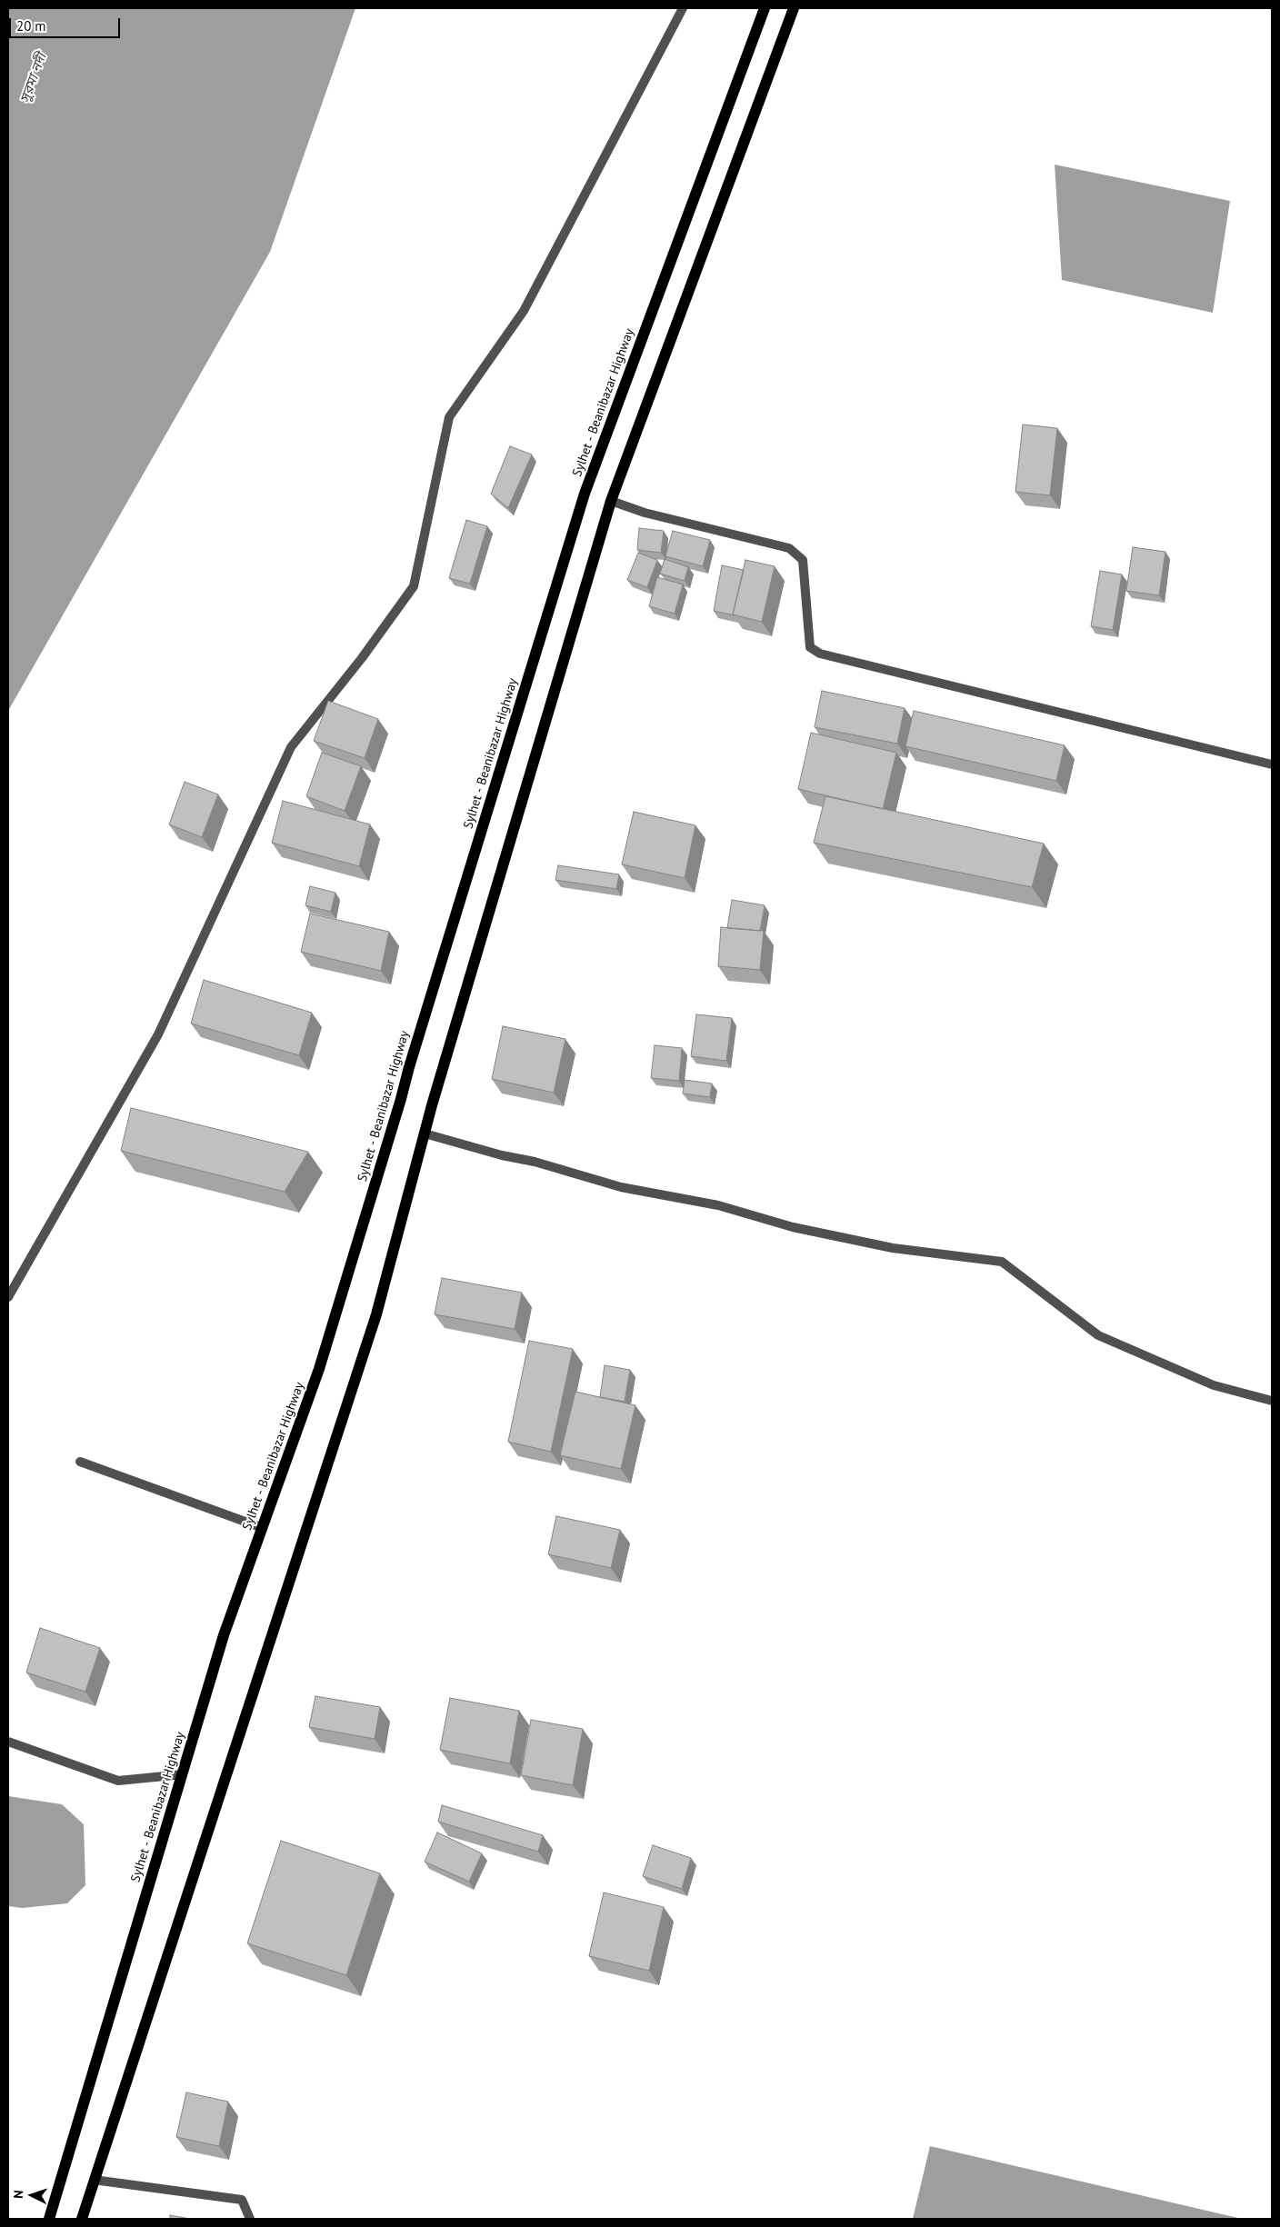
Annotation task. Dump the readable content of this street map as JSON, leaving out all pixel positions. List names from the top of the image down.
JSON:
{
  "streets": {
    "main road": ["Sylhet - Beanibazar Highway"]
  },
  "water": ["সুরমা নদী"],
  "scale_bar": "20 m",
  "north": "left"
}
